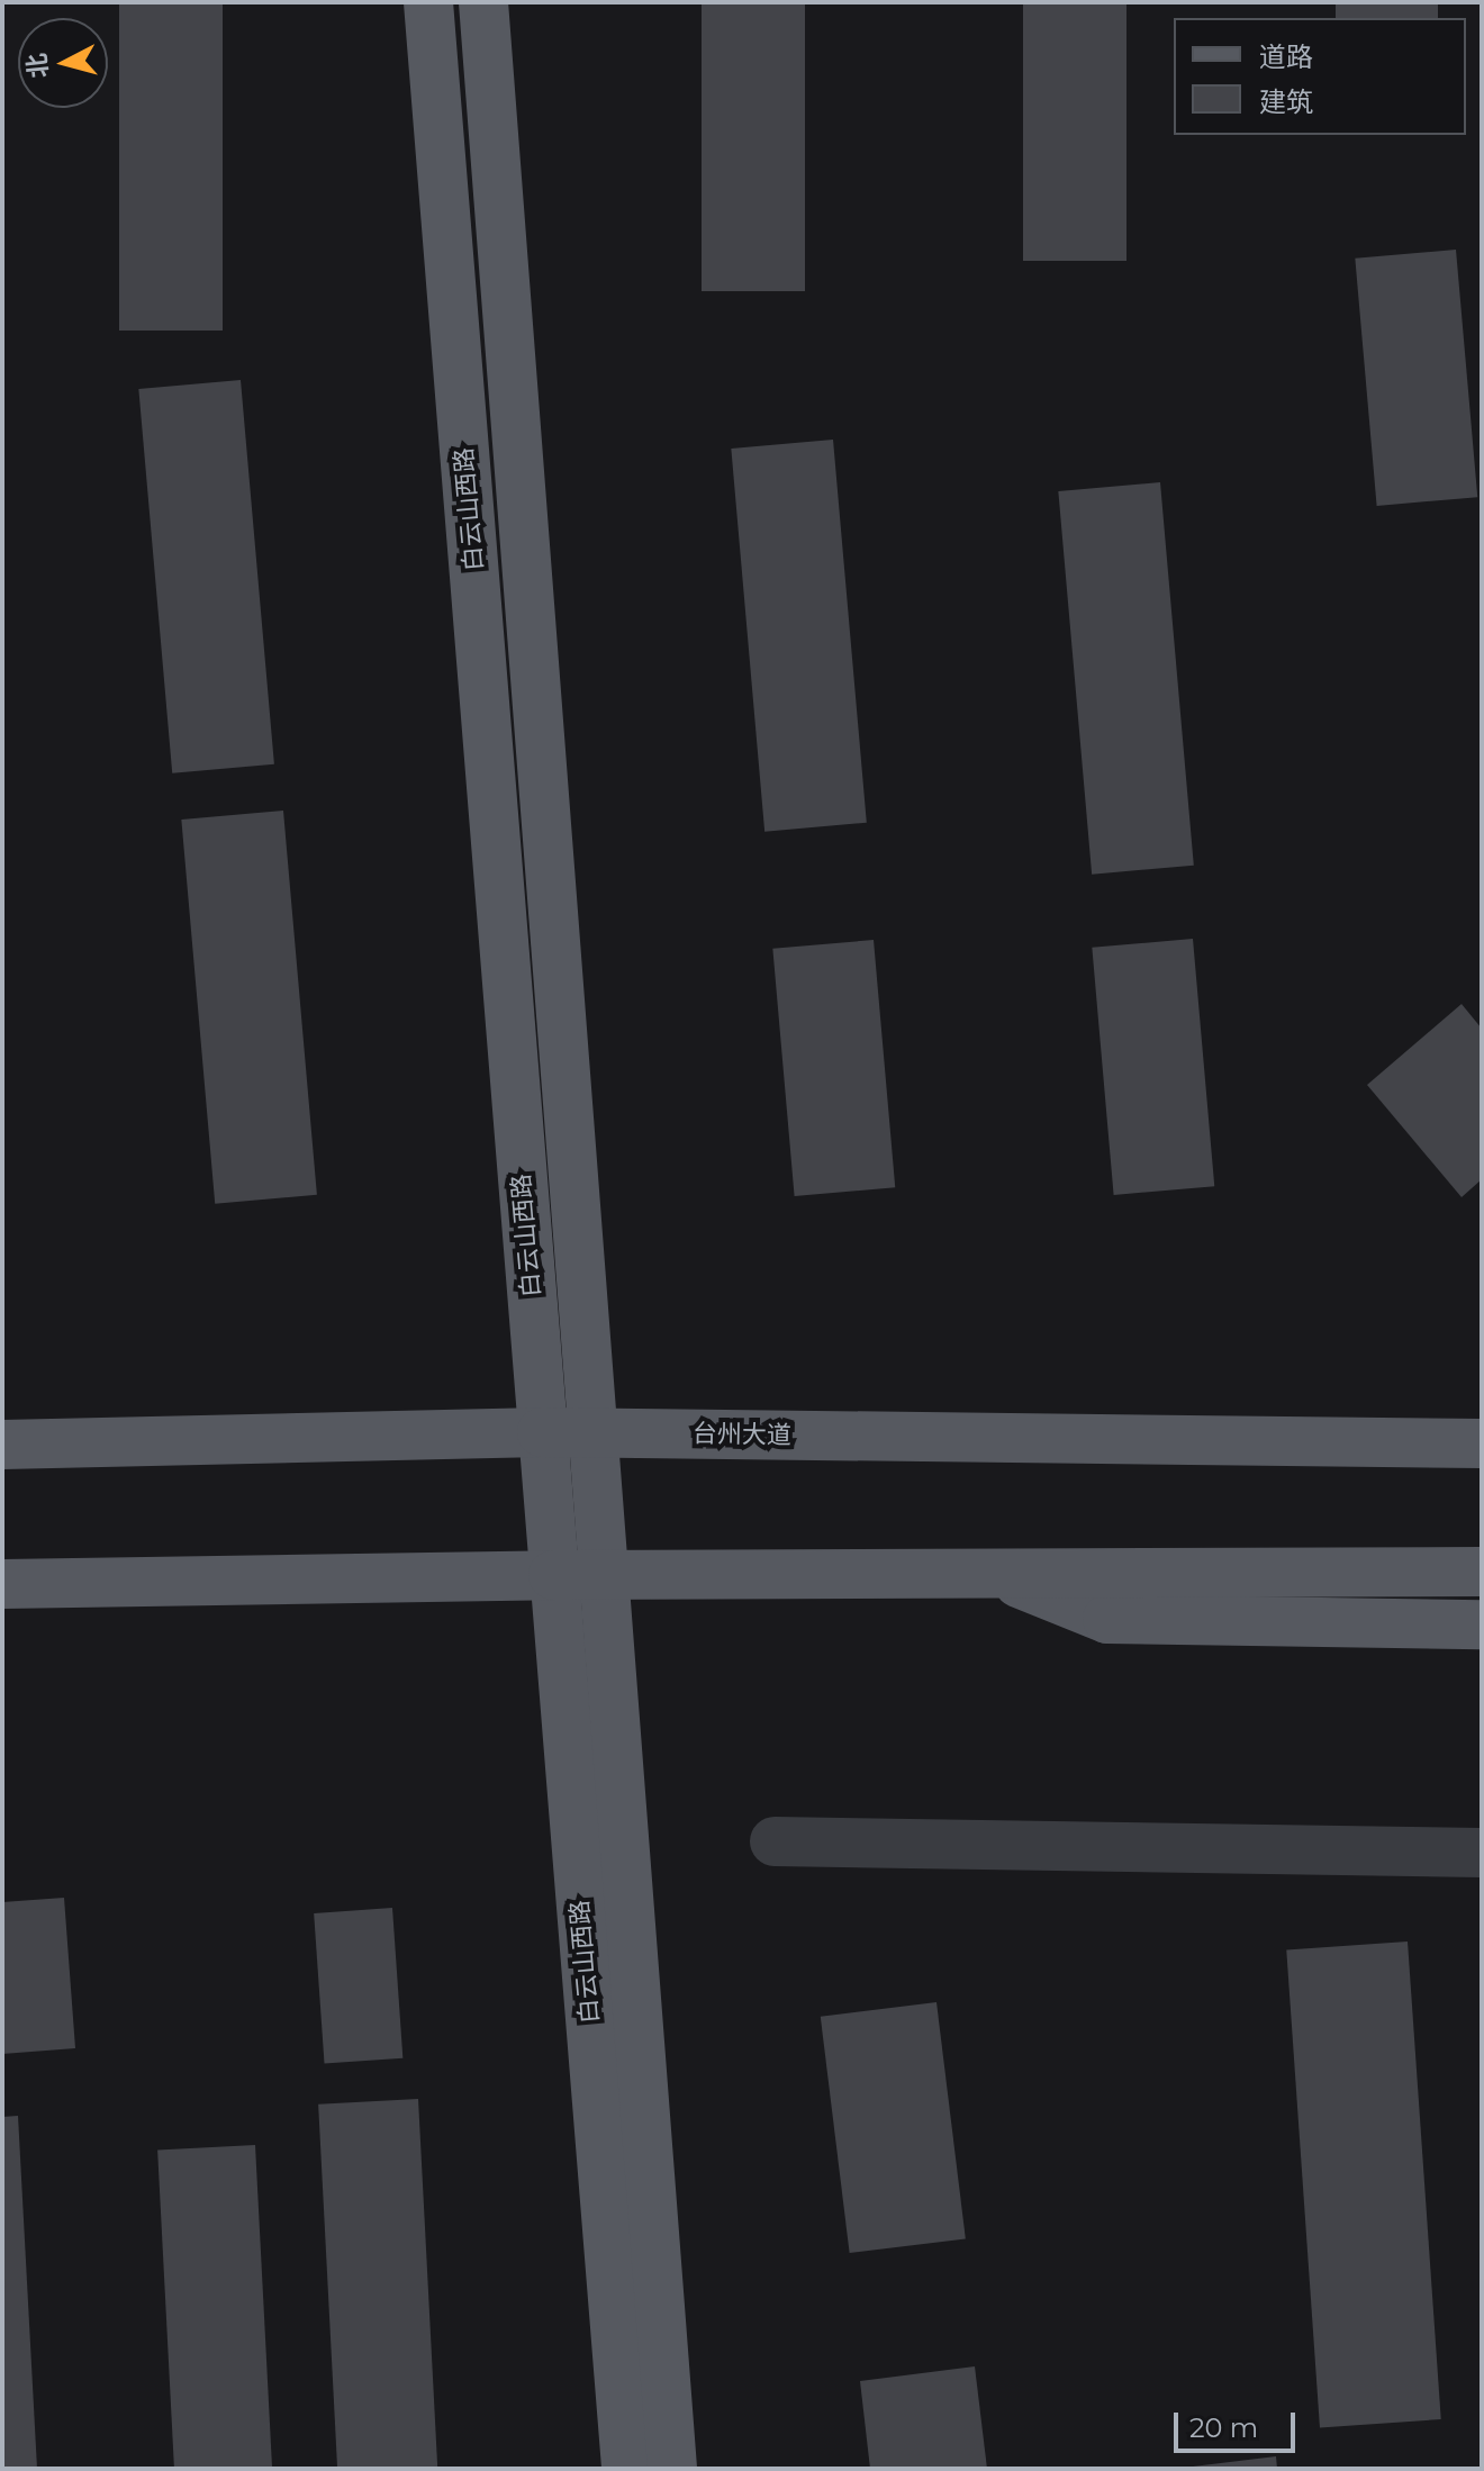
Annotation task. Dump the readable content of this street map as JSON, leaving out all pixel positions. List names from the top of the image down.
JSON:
{
  "streets": {
    "main road": ["白云山西路", "台州大道"]
  },
  "crossings": [
    ["白云山西路", "台州大道"]
  ],
  "legend": ["道路", "建筑"],
  "scale_bar": "20 m",
  "north": "left"
}
